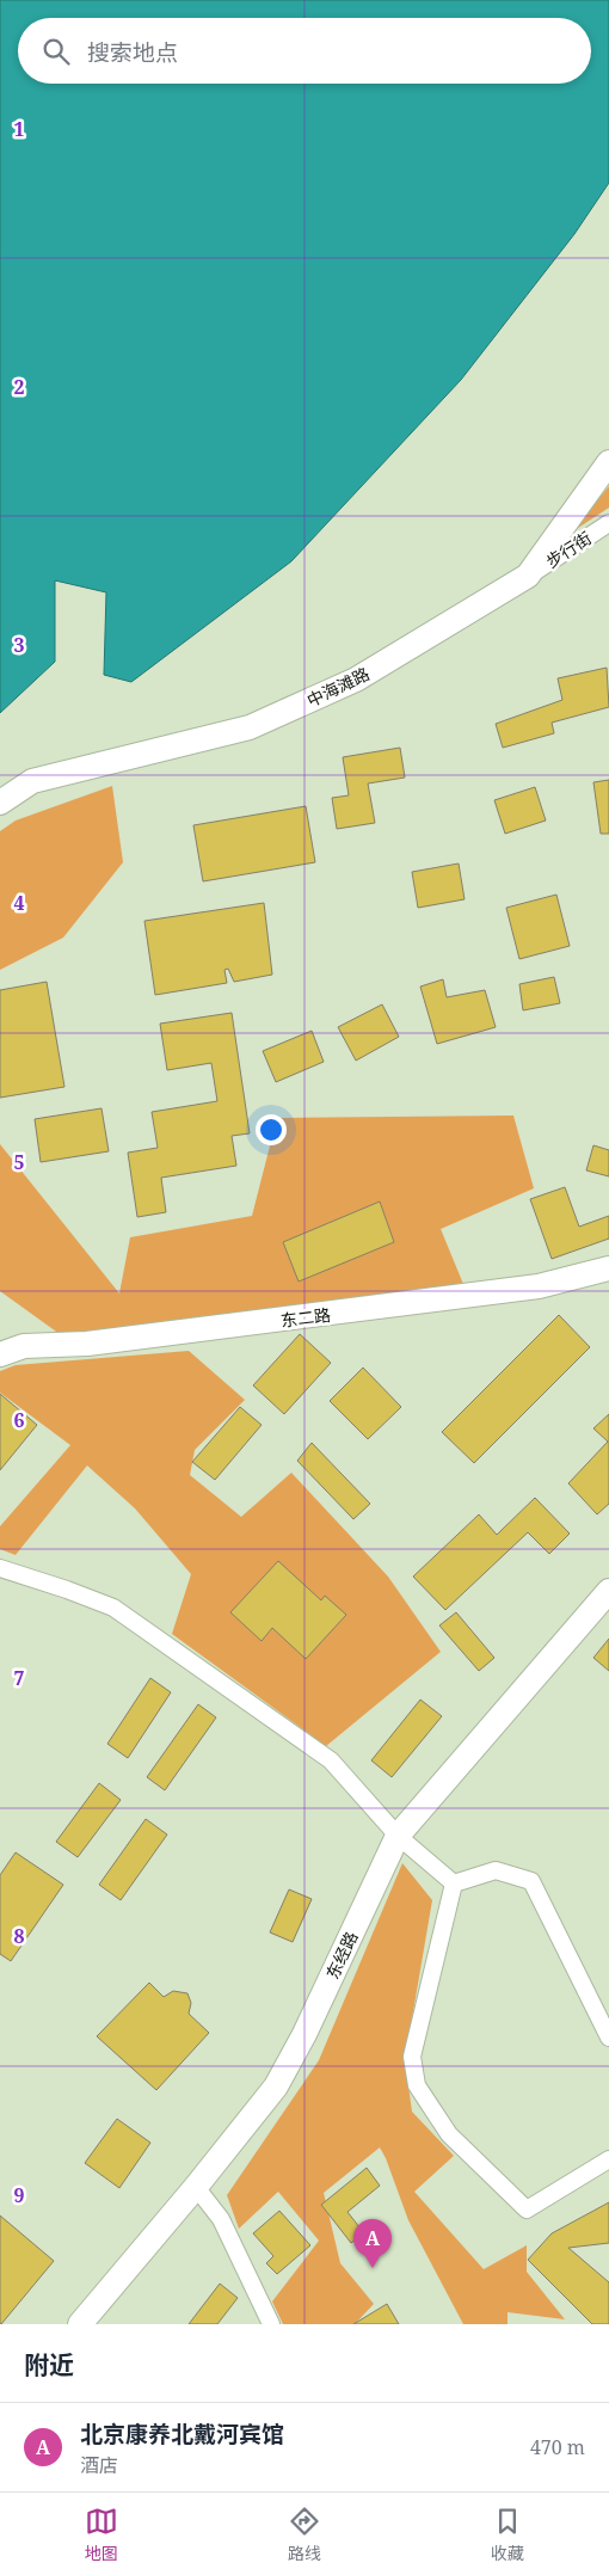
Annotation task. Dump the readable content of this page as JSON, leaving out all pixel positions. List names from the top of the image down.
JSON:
{
  "streets": {
    "main road": ["中海滩路", "东二路", "东经路"],
    "street": ["步行街"]
  },
  "crossings": [
    ["步行街", "中海滩路"]
  ],
  "page": {
    "search": "搜索地点",
    "pins": "A",
    "heading": "附近",
    "list": [
      {
        "mark": "A",
        "name": "北京康养北戴河宾馆",
        "note": "酒店",
        "value": "470 m"
      }
    ],
    "nav": ["地图", "路线", "收藏"]
  },
  "grid": {
    "rows": [
      "1",
      "2",
      "3",
      "4",
      "5",
      "6",
      "7",
      "8",
      "9"
    ]
  }
}
